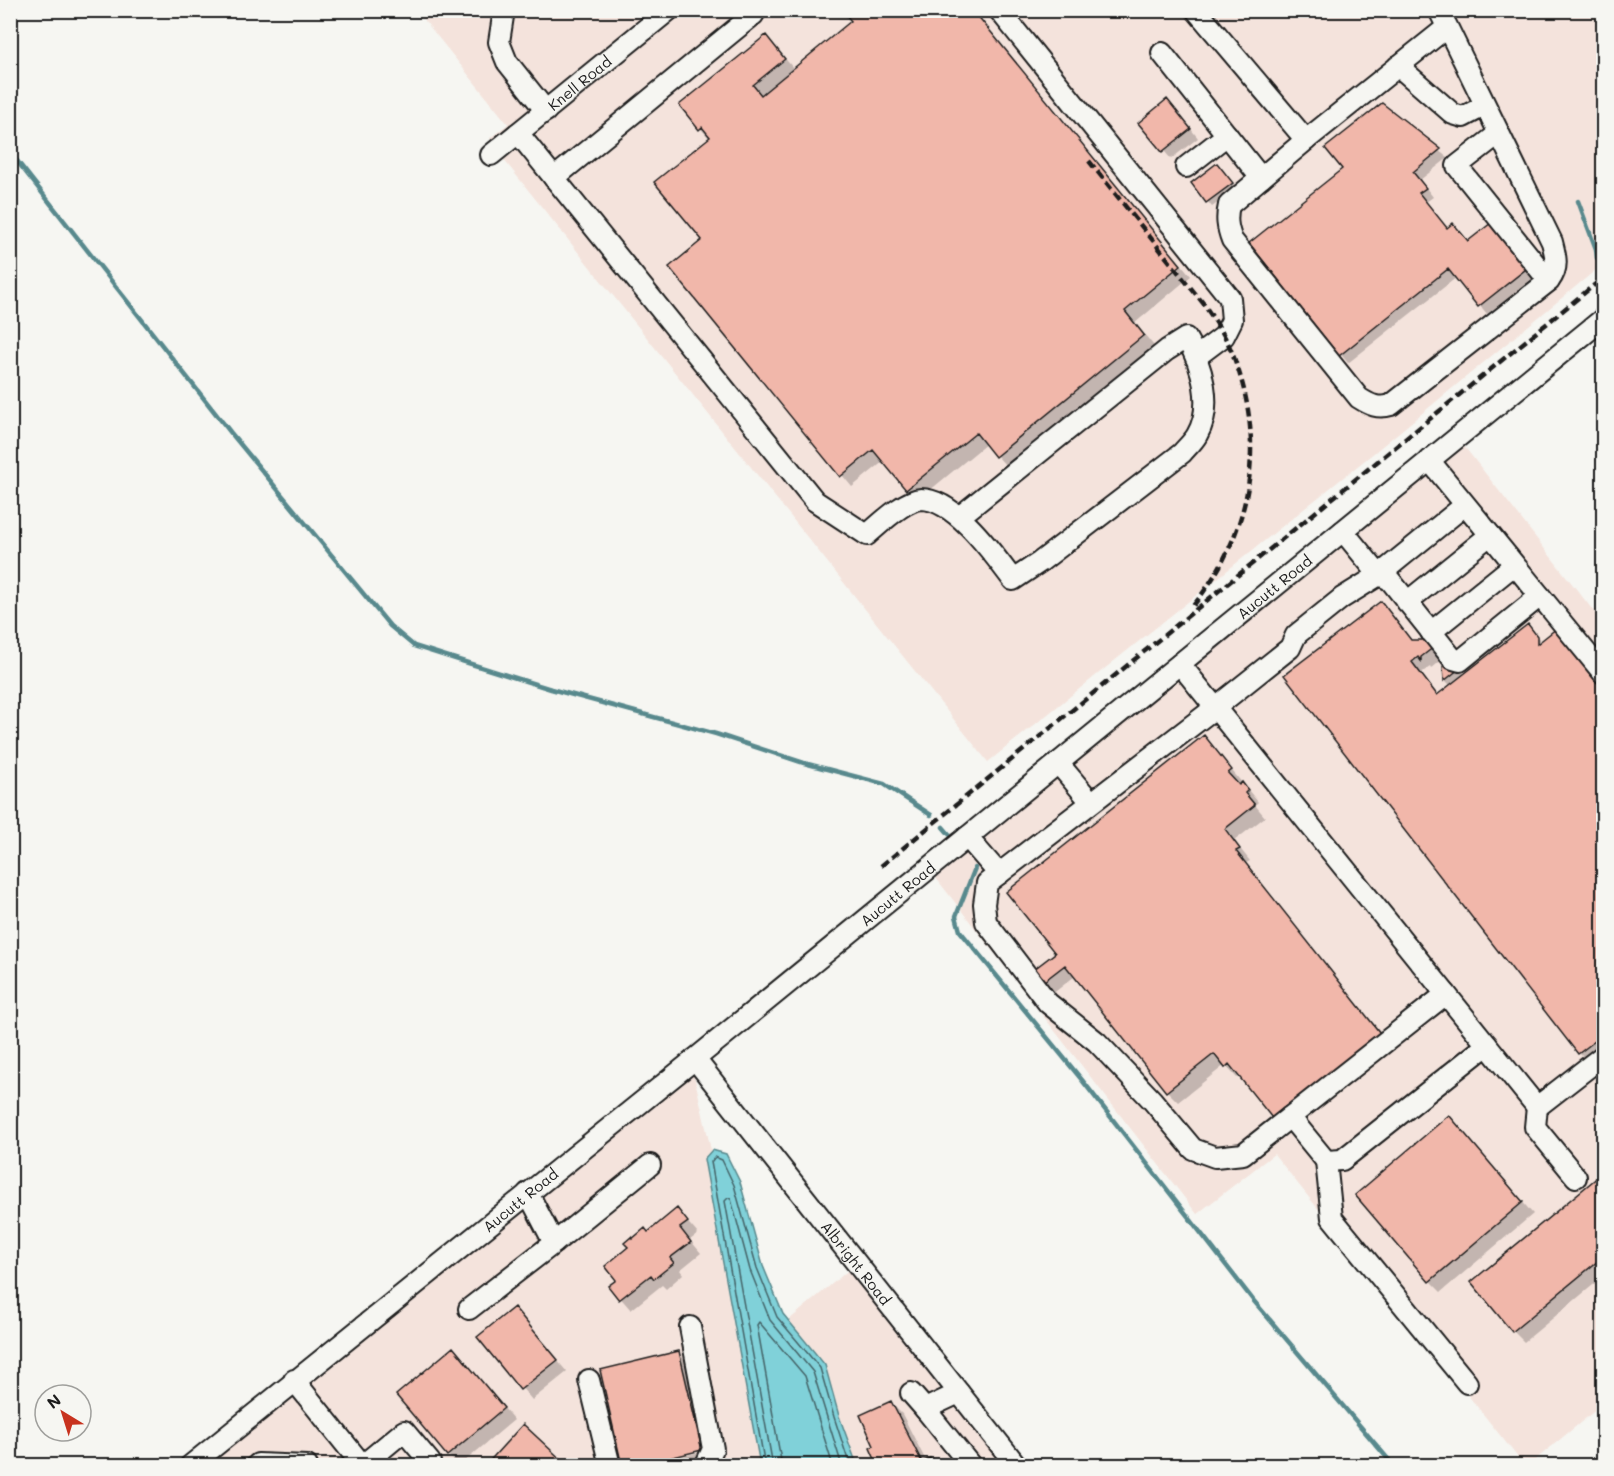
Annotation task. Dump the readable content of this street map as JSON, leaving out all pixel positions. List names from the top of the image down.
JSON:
{
  "streets": {
    "street": ["Knell Road", "Aucutt Road", "Albright Road"]
  },
  "crossings": [
    ["Aucutt Road", "Albright Road"]
  ],
  "north": "top left"
}
